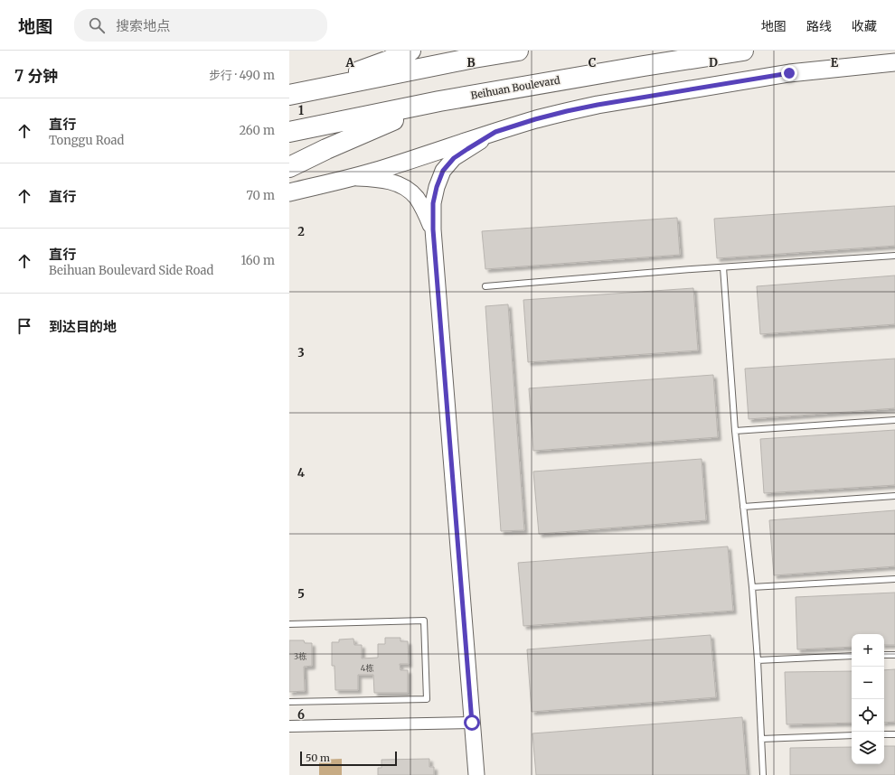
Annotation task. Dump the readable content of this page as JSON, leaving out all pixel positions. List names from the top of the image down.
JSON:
{
  "streets": {
    "highway": ["Beihuan Boulevard"]
  },
  "house_numbers": ["3栋", "4栋"],
  "scale_bar": "50 m",
  "page": {
    "header": "地图",
    "search": "搜索地点",
    "nav": ["地图", "路线", "收藏"],
    "heading": ["7 分钟", "步行 · 490 m"],
    "list": [
      ["直行", "Tonggu Road", "260 m"],
      ["直行", "70 m"],
      ["直行", "Beihuan Boulevard Side Road", "160 m"],
      "到达目的地"
    ],
    "map_buttons": ["+", "−"],
    "scale": "50 m"
  },
  "grid": {
    "columns": [
      "A",
      "B",
      "C",
      "D",
      "E"
    ],
    "rows": [
      "1",
      "2",
      "3",
      "4",
      "5",
      "6"
    ]
  }
}
